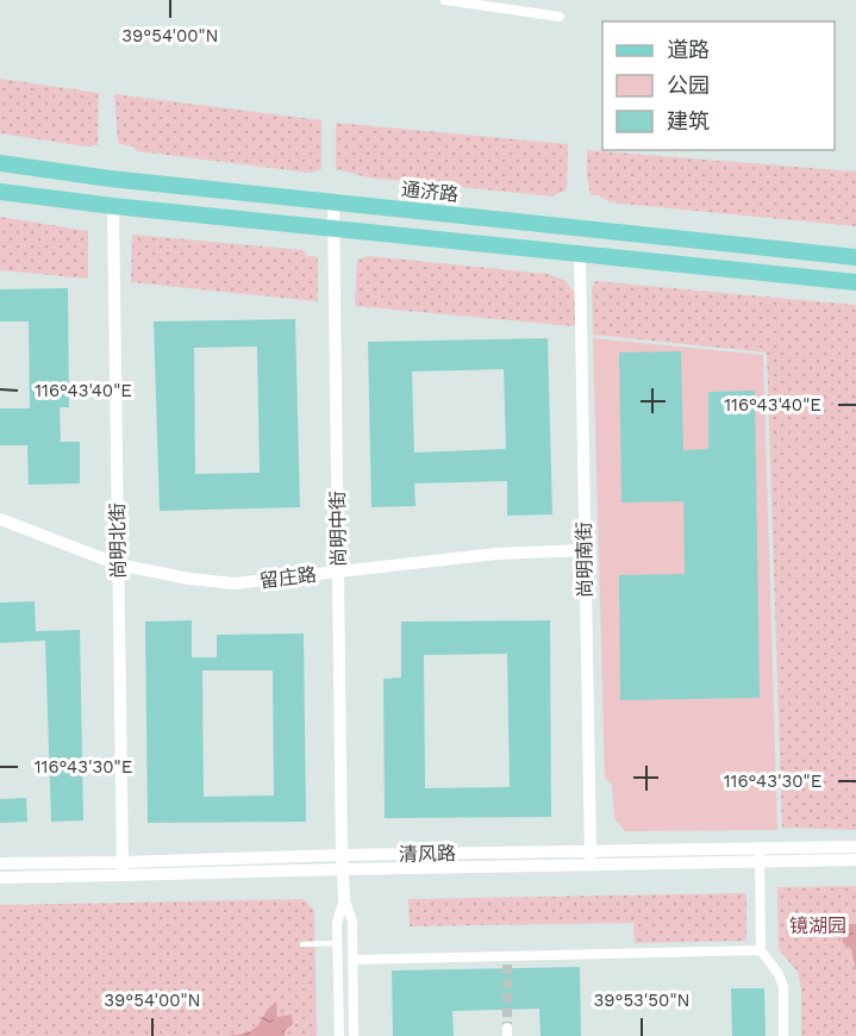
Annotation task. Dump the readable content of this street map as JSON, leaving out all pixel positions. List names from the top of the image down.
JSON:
{
  "streets": {
    "main road": ["通济路"],
    "street": [
      "尚明中街",
      "尚明北街",
      "尚明南街",
      "留庄路",
      "清风路"
    ]
  },
  "crossings": [
    ["通济路", "尚明中街"],
    ["尚明中街", "留庄路"],
    ["尚明中街", "清风路"],
    ["尚明北街", "留庄路"],
    ["尚明北街", "清风路"],
    ["尚明南街", "留庄路"],
    ["尚明南街", "清风路"]
  ],
  "parks": ["镜湖园"],
  "legend": ["道路", "公园", "建筑"],
  "coordinates": [
    "39°54'00\"N",
    "116°43'40\"E",
    "116°43'30\"E",
    "39°53'50\"N"
  ]
}
